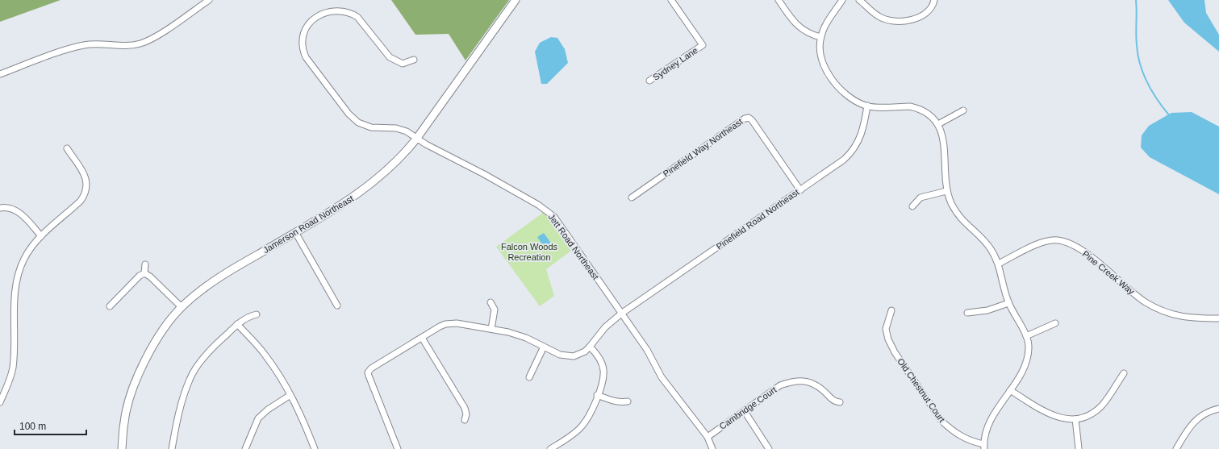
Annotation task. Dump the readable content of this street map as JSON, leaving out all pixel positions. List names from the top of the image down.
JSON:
{
  "streets": {
    "street": [
      "Sydney Lane",
      "Pinefield Way Northeast",
      "Pinefield Road Northeast",
      "Jamerson Road Northeast",
      "Jett Road Northeast",
      "Pine Creek Way",
      "Old Chestnut Court",
      "Cambridge Court"
    ]
  },
  "crossings": [
    ["Pinefield Way Northeast", "Pinefield Road Northeast"],
    ["Pinefield Road Northeast", "Jett Road Northeast"],
    ["Jamerson Road Northeast", "Jett Road Northeast"],
    ["Jett Road Northeast", "Cambridge Court"]
  ],
  "parks": ["Falcon Woods Recreation"],
  "scale_bar": "100 m"
}
